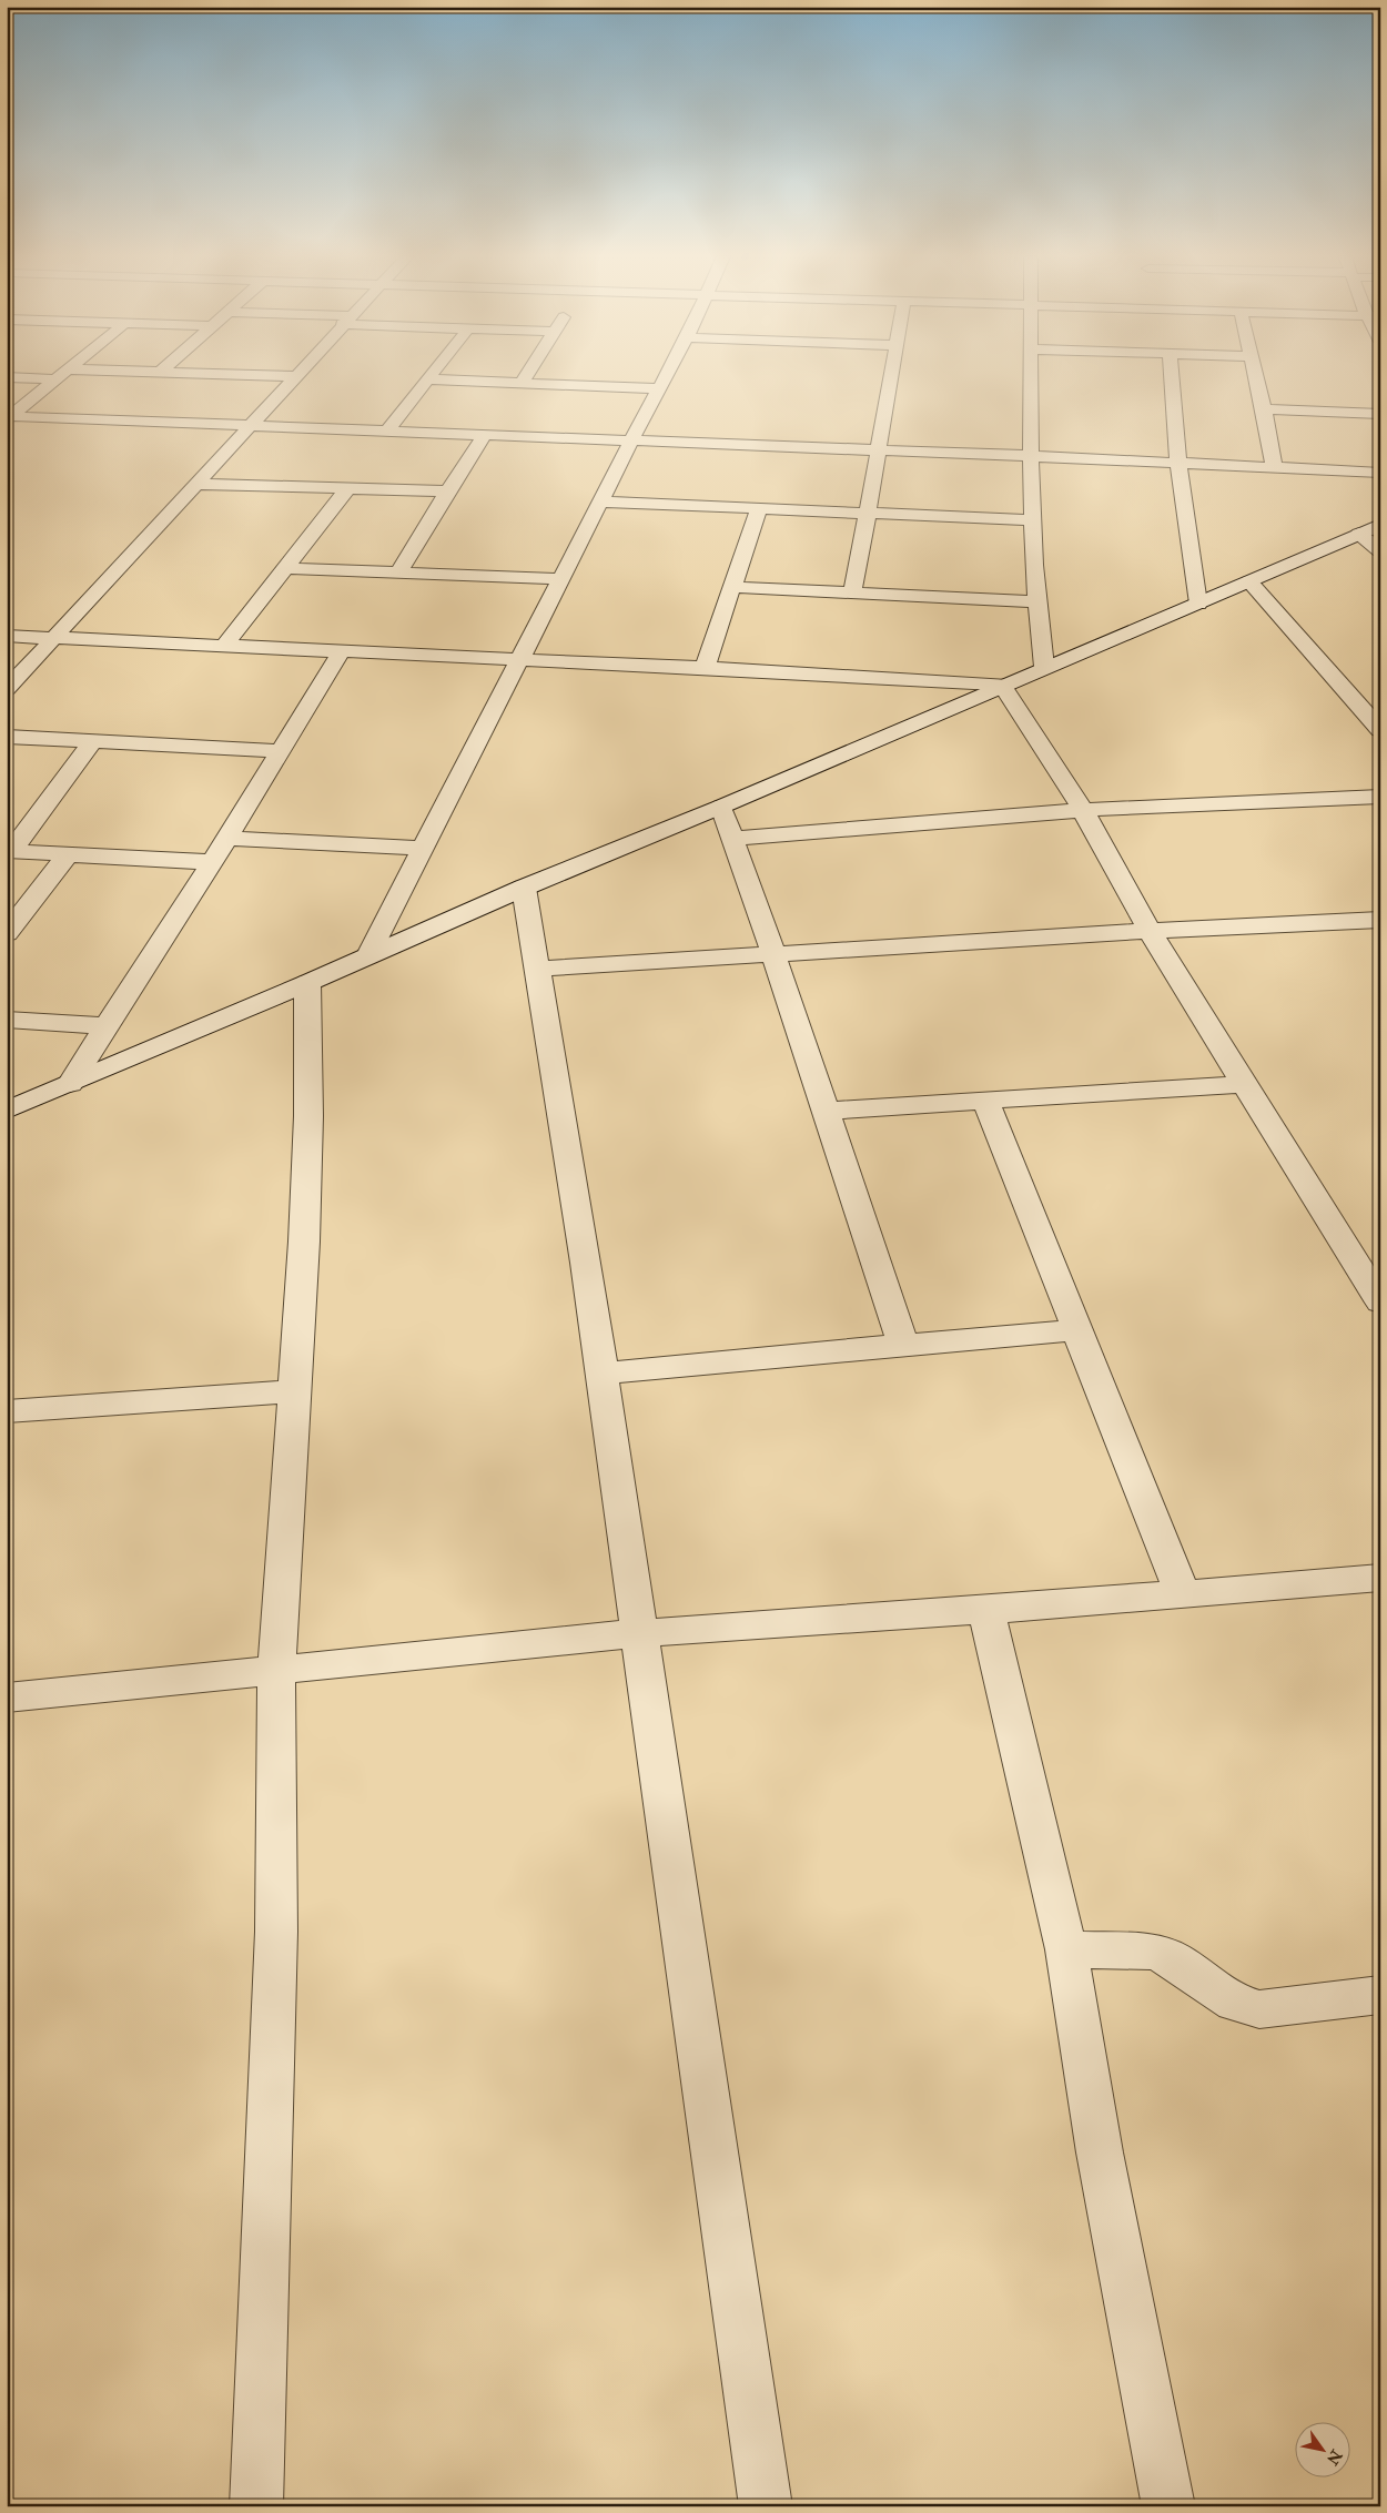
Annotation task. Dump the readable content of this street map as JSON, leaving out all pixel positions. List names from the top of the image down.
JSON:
{
  "north": "bottom right"
}
